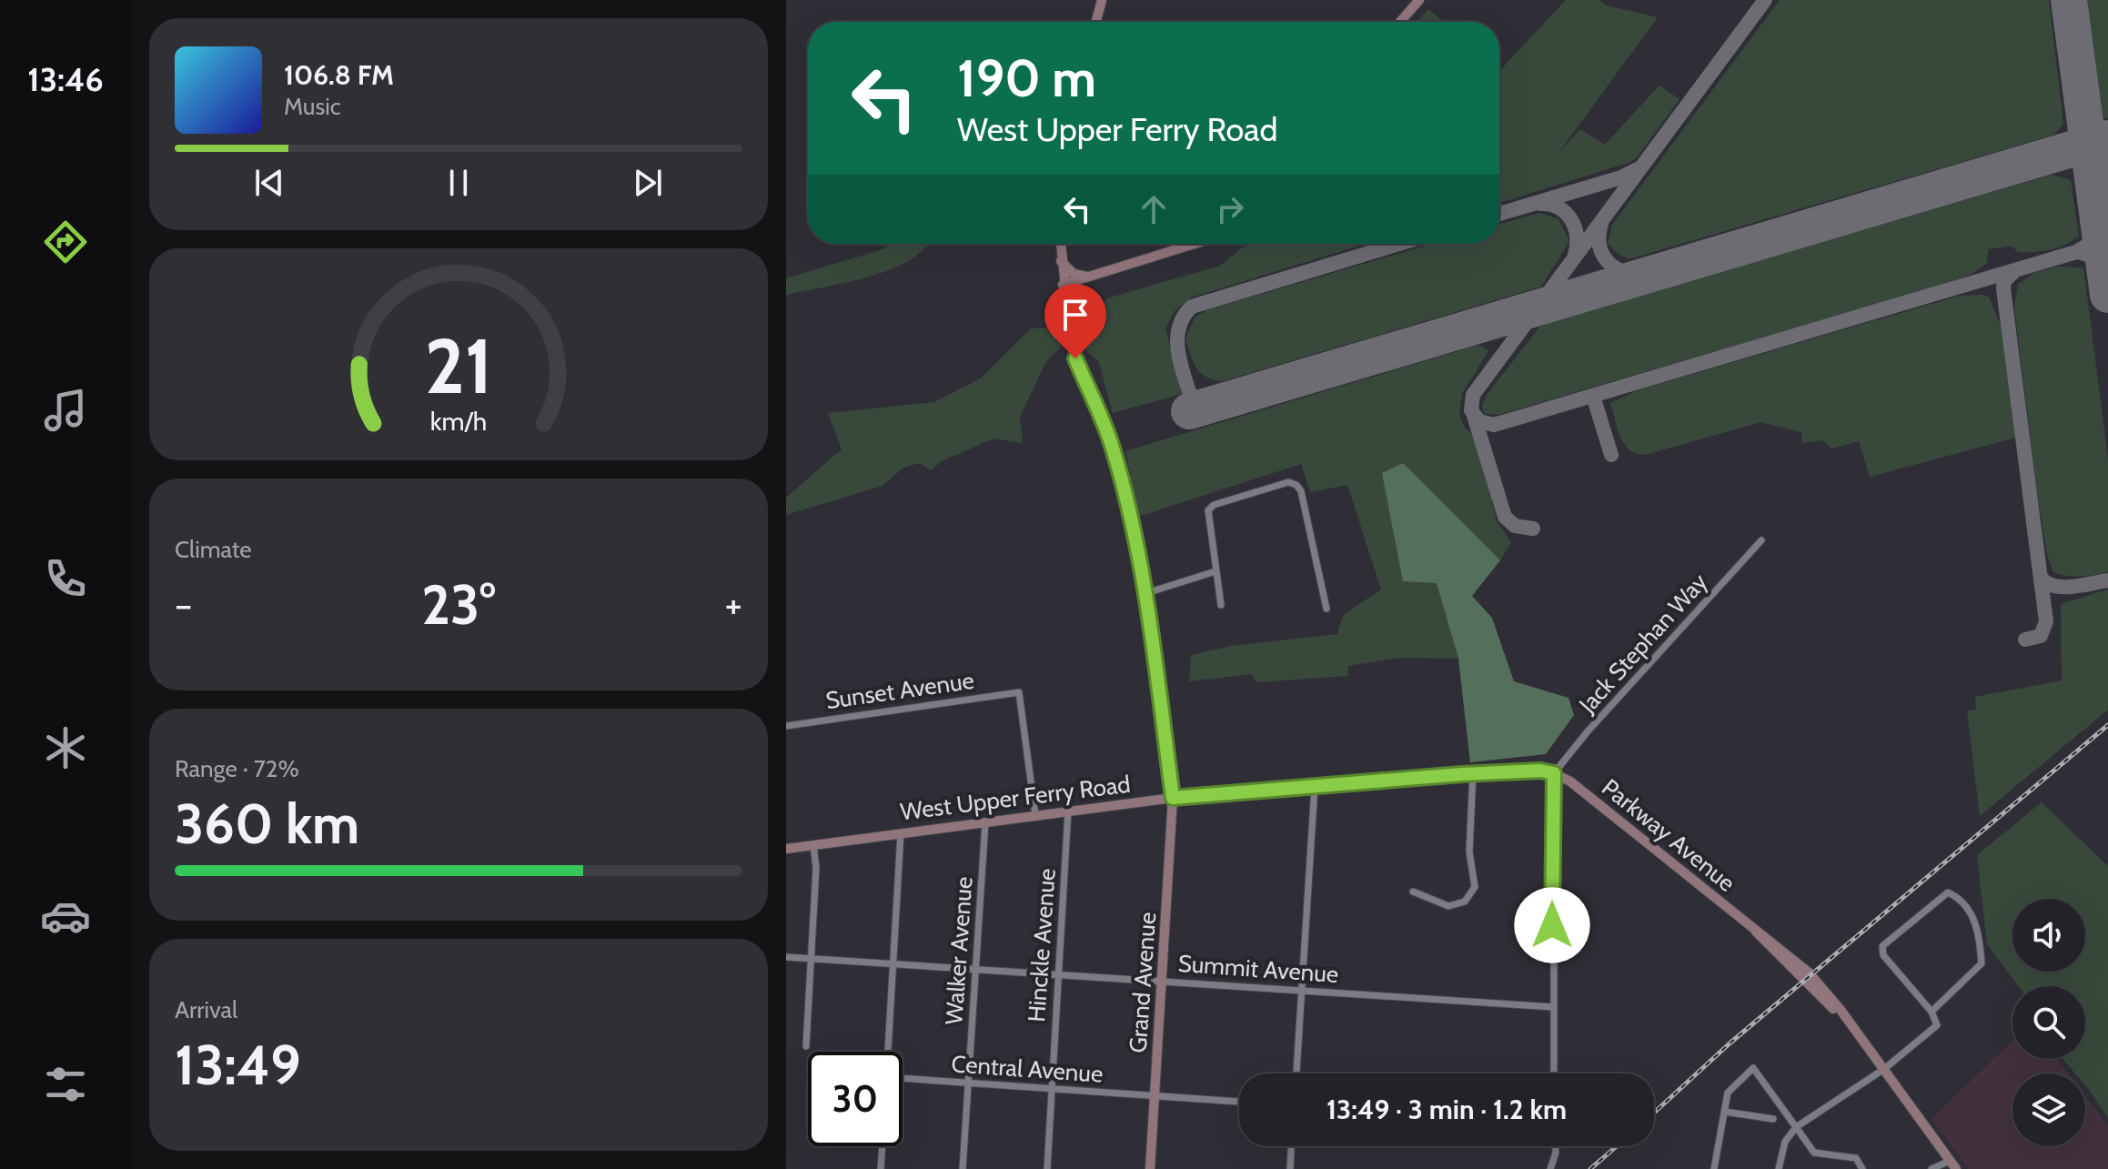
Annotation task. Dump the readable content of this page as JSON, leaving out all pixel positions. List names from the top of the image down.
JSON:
{
  "streets": {
    "main road": ["West Upper Ferry Road", "Parkway Avenue", "Grand Avenue"],
    "street": [
      "Jack Stephan Way",
      "Sunset Avenue",
      "Hinckle Avenue",
      "Walker Avenue",
      "Summit Avenue",
      "Central Avenue"
    ]
  },
  "crossings": [
    ["Jack Stephan Way", "West Upper Ferry Road"],
    ["Jack Stephan Way", "Parkway Avenue"],
    ["Sunset Avenue", "West Upper Ferry Road"],
    ["West Upper Ferry Road", "Parkway Avenue"],
    ["West Upper Ferry Road", "Hinckle Avenue"],
    ["West Upper Ferry Road", "Walker Avenue"],
    ["West Upper Ferry Road", "Grand Avenue"],
    ["Hinckle Avenue", "Summit Avenue"],
    ["Hinckle Avenue", "Central Avenue"],
    ["Walker Avenue", "Summit Avenue"],
    ["Walker Avenue", "Central Avenue"],
    ["Summit Avenue", "Grand Avenue"],
    ["Grand Avenue", "Central Avenue"]
  ],
  "page": {
    "tabs": "13:46",
    "turn": ["190 m", "West Upper Ferry Road"],
    "song": ["106.8 FM", "Music"],
    "tile": [
      "Climate",
      ["Range · 72%", "360 km"],
      ["Arrival", "13:49"]
    ],
    "heat": ["−", "23°", "+"],
    "limit": "30",
    "trip": "13:49 · 3 min · 1.2 km",
    "gauge": ["21", "km/h"]
  }
}
